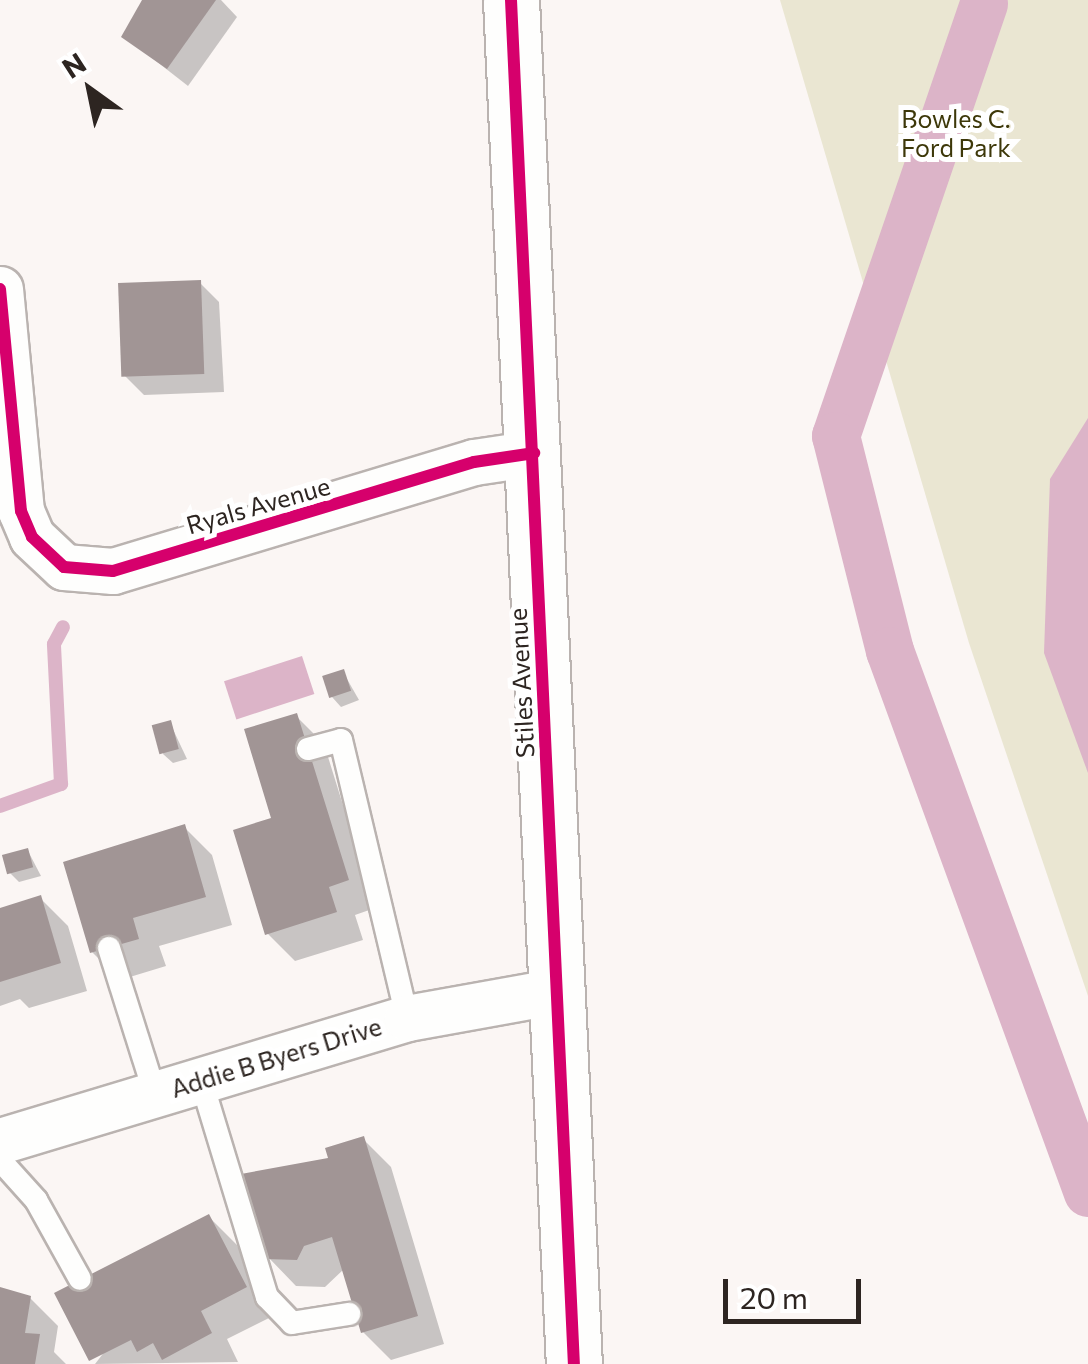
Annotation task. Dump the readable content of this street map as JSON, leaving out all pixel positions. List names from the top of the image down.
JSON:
{
  "streets": {
    "street": ["Ryals Avenue", "Stiles Avenue", "Addie B Byers Drive"]
  },
  "crossings": [
    ["Ryals Avenue", "Stiles Avenue"],
    ["Stiles Avenue", "Addie B Byers Drive"]
  ],
  "parks": ["Bowles C. Ford Park"],
  "scale_bar": "20 m",
  "north": "top left"
}
